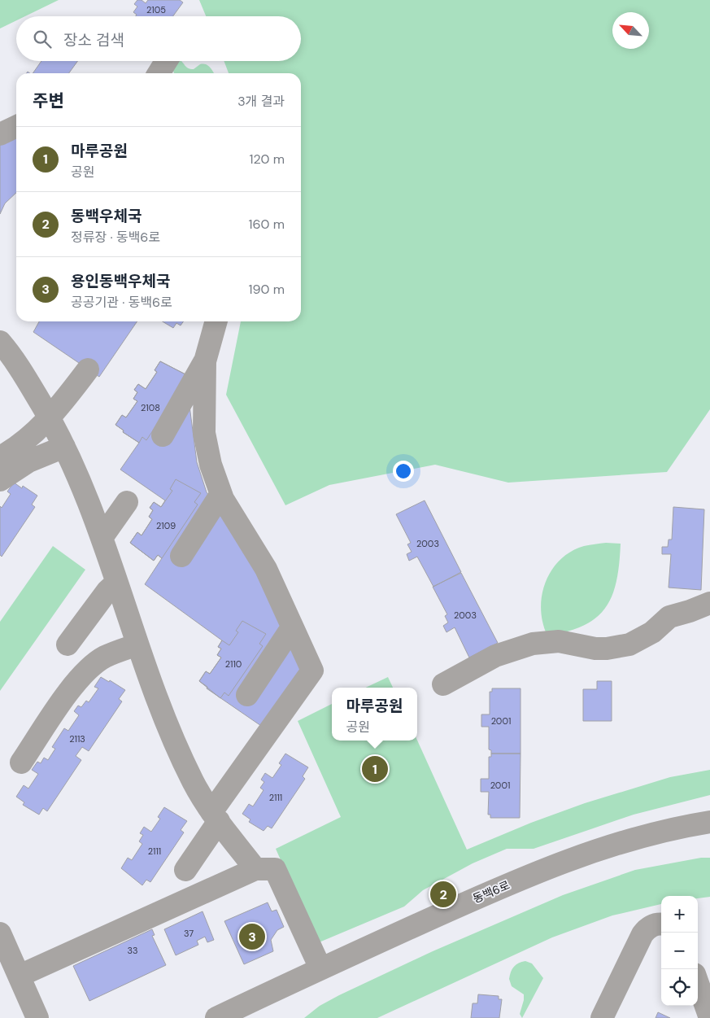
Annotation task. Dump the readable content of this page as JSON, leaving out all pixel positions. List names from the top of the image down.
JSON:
{
  "streets": {
    "street": ["동백6로"]
  },
  "house_numbers": [
    "2105",
    "2108",
    "2109",
    "2003",
    "2003",
    "2110",
    "2001",
    "2113",
    "2001",
    "2111",
    "2111",
    "37",
    "33"
  ],
  "north": "top left",
  "page": {
    "search": "장소 검색",
    "heading": ["주변", "3개 결과"],
    "list": [
      {
        "mark": "1",
        "name": "마루공원",
        "note": "공원",
        "value": "120 m"
      },
      {
        "mark": "2",
        "name": "동백우체국",
        "note": "정류장 · 동백6로",
        "value": "160 m"
      },
      {
        "mark": "3",
        "name": "용인동백우체국",
        "note": "공공기관 · 동백6로",
        "value": "190 m"
      }
    ],
    "popup": ["마루공원", "공원"],
    "pins": ["1", "2", "3"],
    "map_buttons": ["+", "−"]
  }
}
